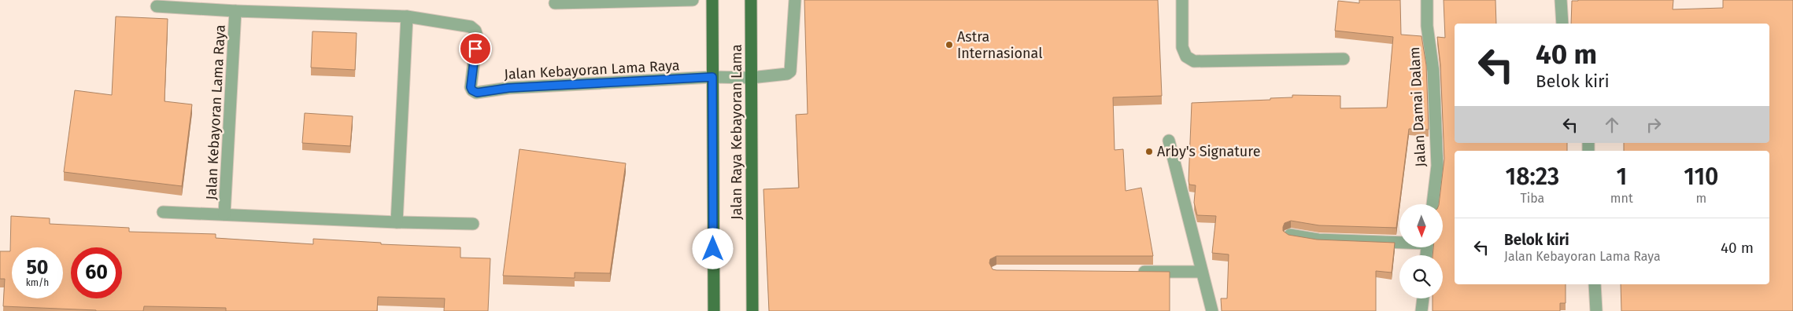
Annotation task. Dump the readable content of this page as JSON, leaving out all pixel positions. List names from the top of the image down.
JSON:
{
  "streets": {
    "main road": ["Jalan Raya Kebayoran Lama"],
    "street": ["Jalan Kebayoran Lama Raya", "Jalan Damai Dalam"]
  },
  "crossings": [
    ["Jalan Kebayoran Lama Raya", "Jalan Raya Kebayoran Lama"]
  ],
  "places": ["Astra Internasional", "Arby's Signature"],
  "north": "bottom",
  "page": {
    "turn": ["40 m", "Belok kiri"],
    "eta": [
      "18:23",
      "Tiba",
      "1",
      "mnt",
      "110",
      "m"
    ],
    "list": [
      {
        "name": "Belok kiri",
        "note": "Jalan Kebayoran Lama Raya",
        "value": "40 m"
      }
    ],
    "speed": "50 km/h",
    "limit": "60"
  }
}
